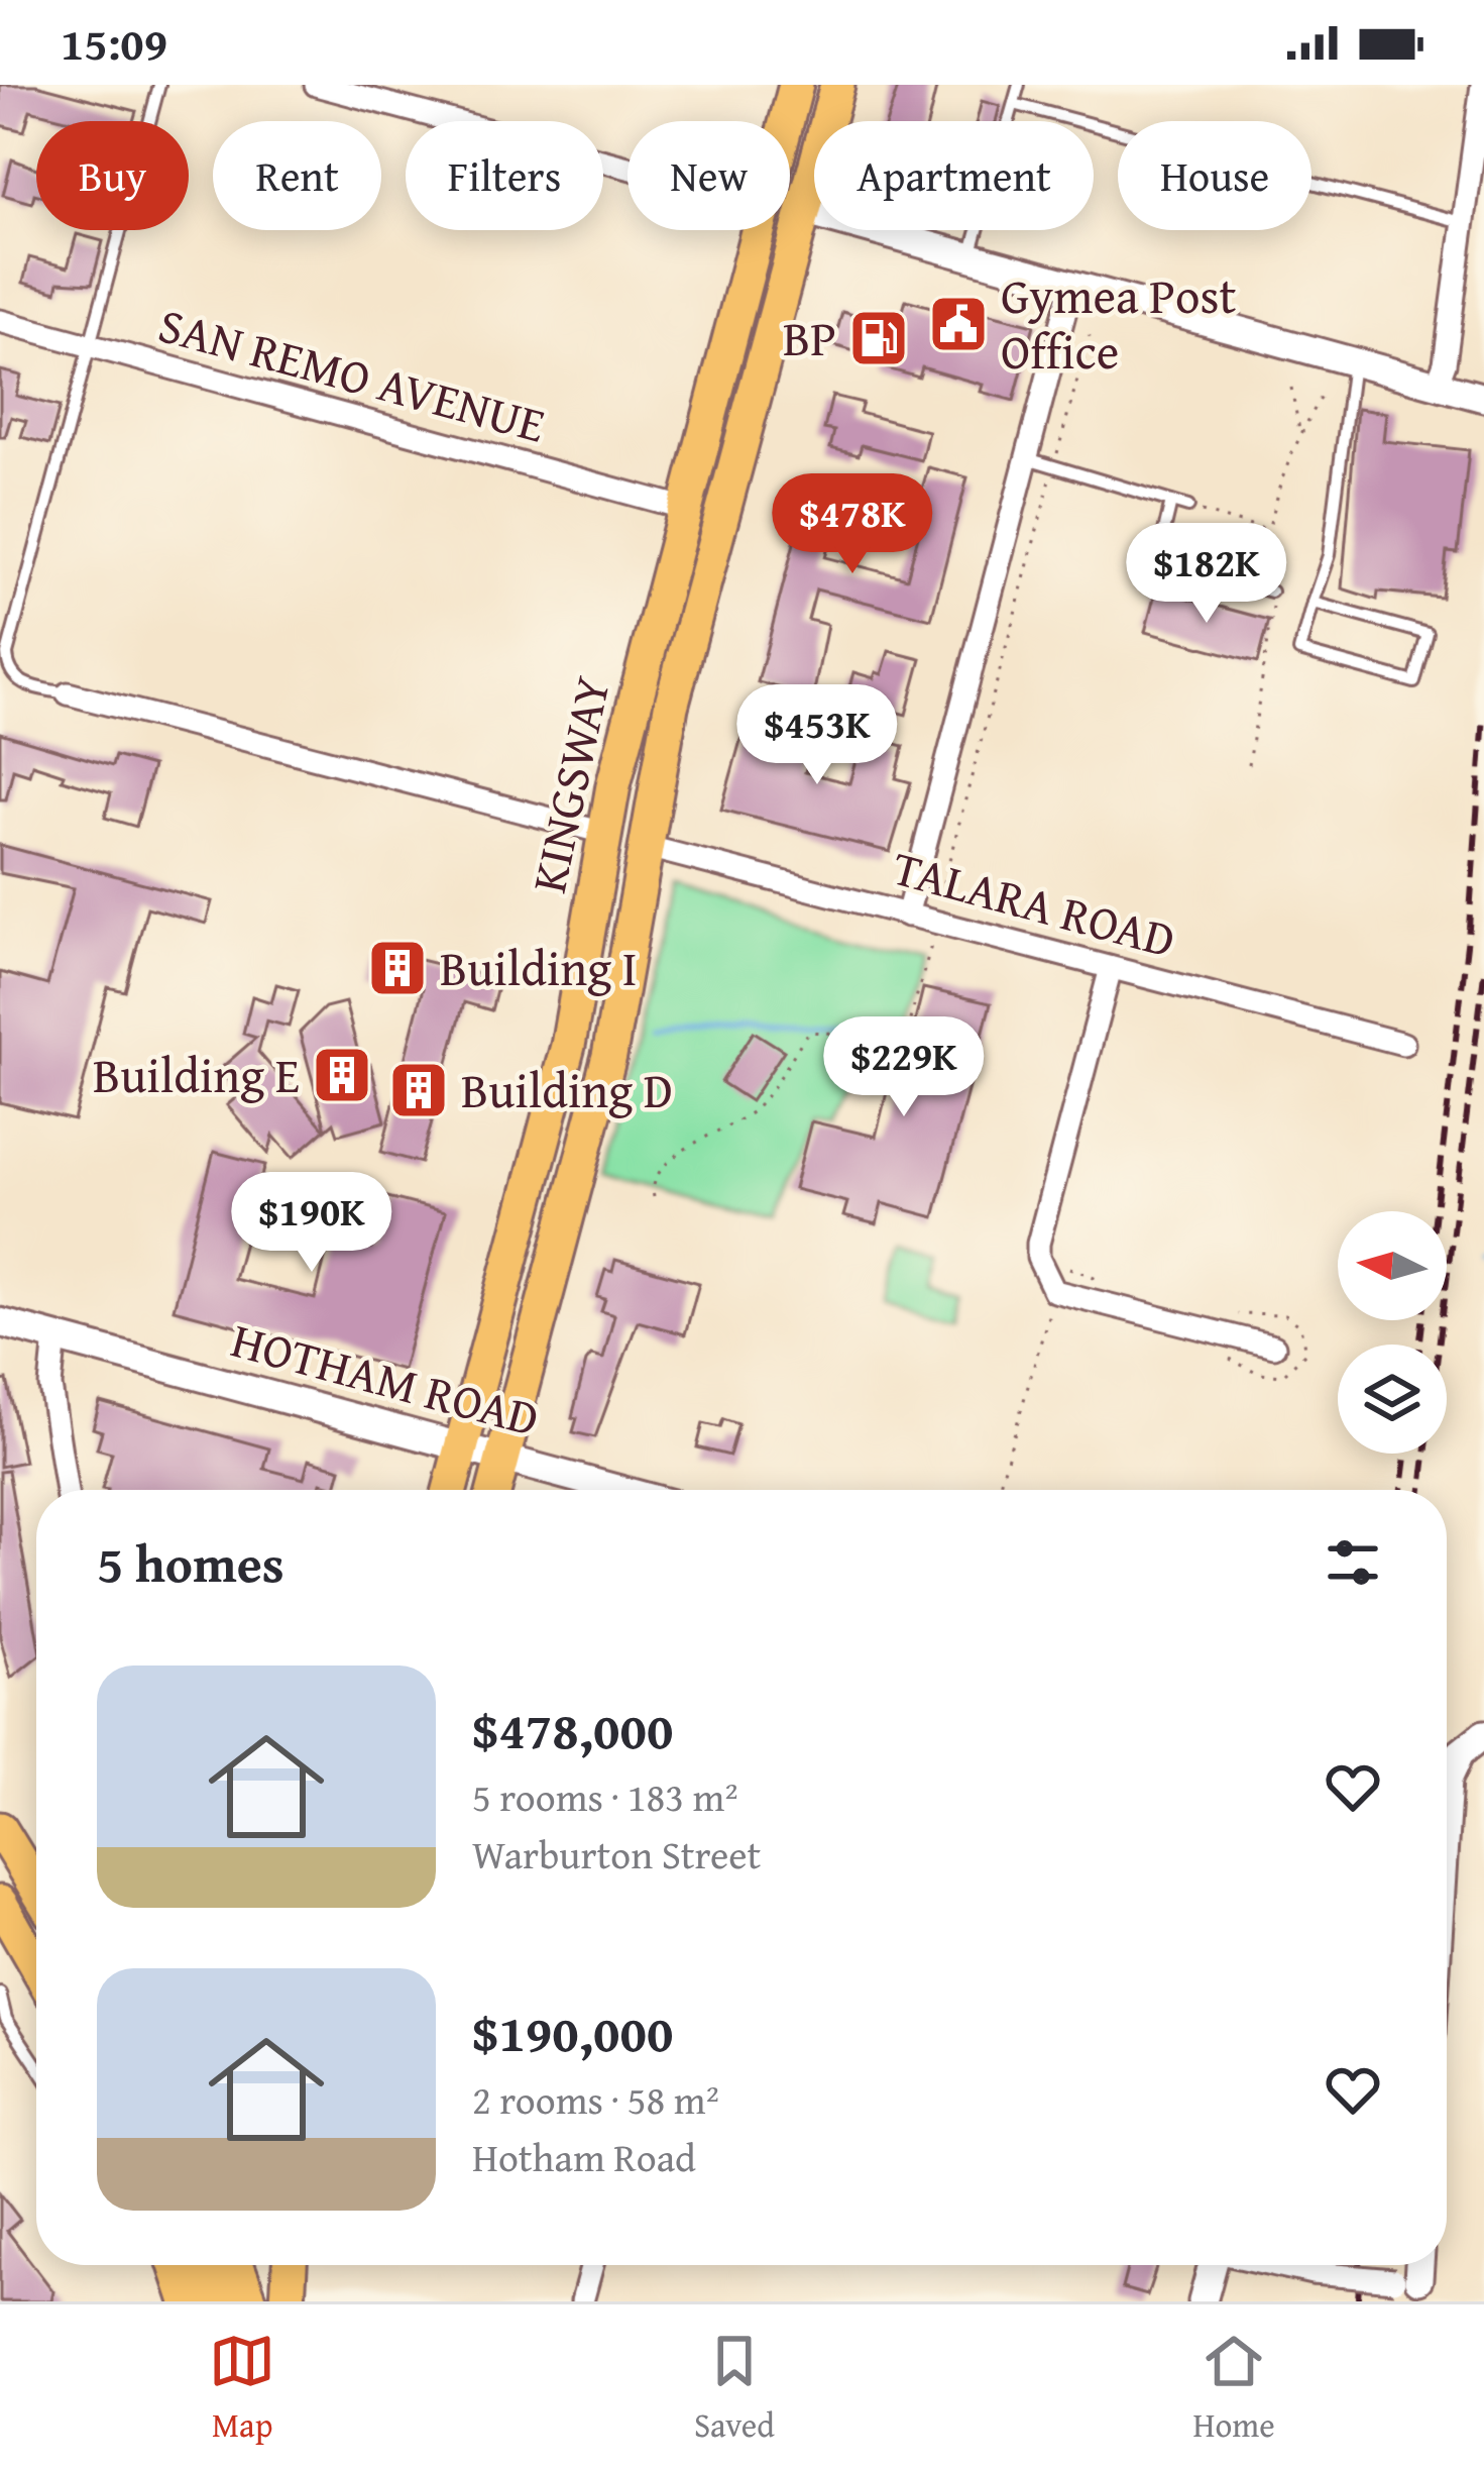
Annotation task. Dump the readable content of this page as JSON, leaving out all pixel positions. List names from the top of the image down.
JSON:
{
  "streets": {
    "main road": ["KINGSWAY"],
    "street": ["SAN REMO AVENUE", "TALARA ROAD", "HOTHAM ROAD"]
  },
  "crossings": [
    ["SAN REMO AVENUE", "KINGSWAY"],
    ["KINGSWAY", "TALARA ROAD"],
    ["KINGSWAY", "HOTHAM ROAD"]
  ],
  "places": {
    "public building": ["Gymea Post Office"],
    "fuel station": ["BP"],
    "building": ["Building I", "Building E", "Building D"]
  },
  "north": "left",
  "page": {
    "status": "15:09",
    "chip": [
      "Buy",
      "Rent",
      "Filters",
      "New",
      "Apartment",
      "House"
    ],
    "price": [
      "$478K",
      "$182K",
      "$453K",
      "$229K",
      "$190K"
    ],
    "heading": "5 homes",
    "list": [
      {
        "name": "$478,000",
        "note": "5 rooms · 183 m² · Warburton Street"
      },
      {
        "name": "$190,000",
        "note": "2 rooms · 58 m² · Hotham Road"
      }
    ],
    "tabs": ["Map", "Saved", "Home"]
  }
}
